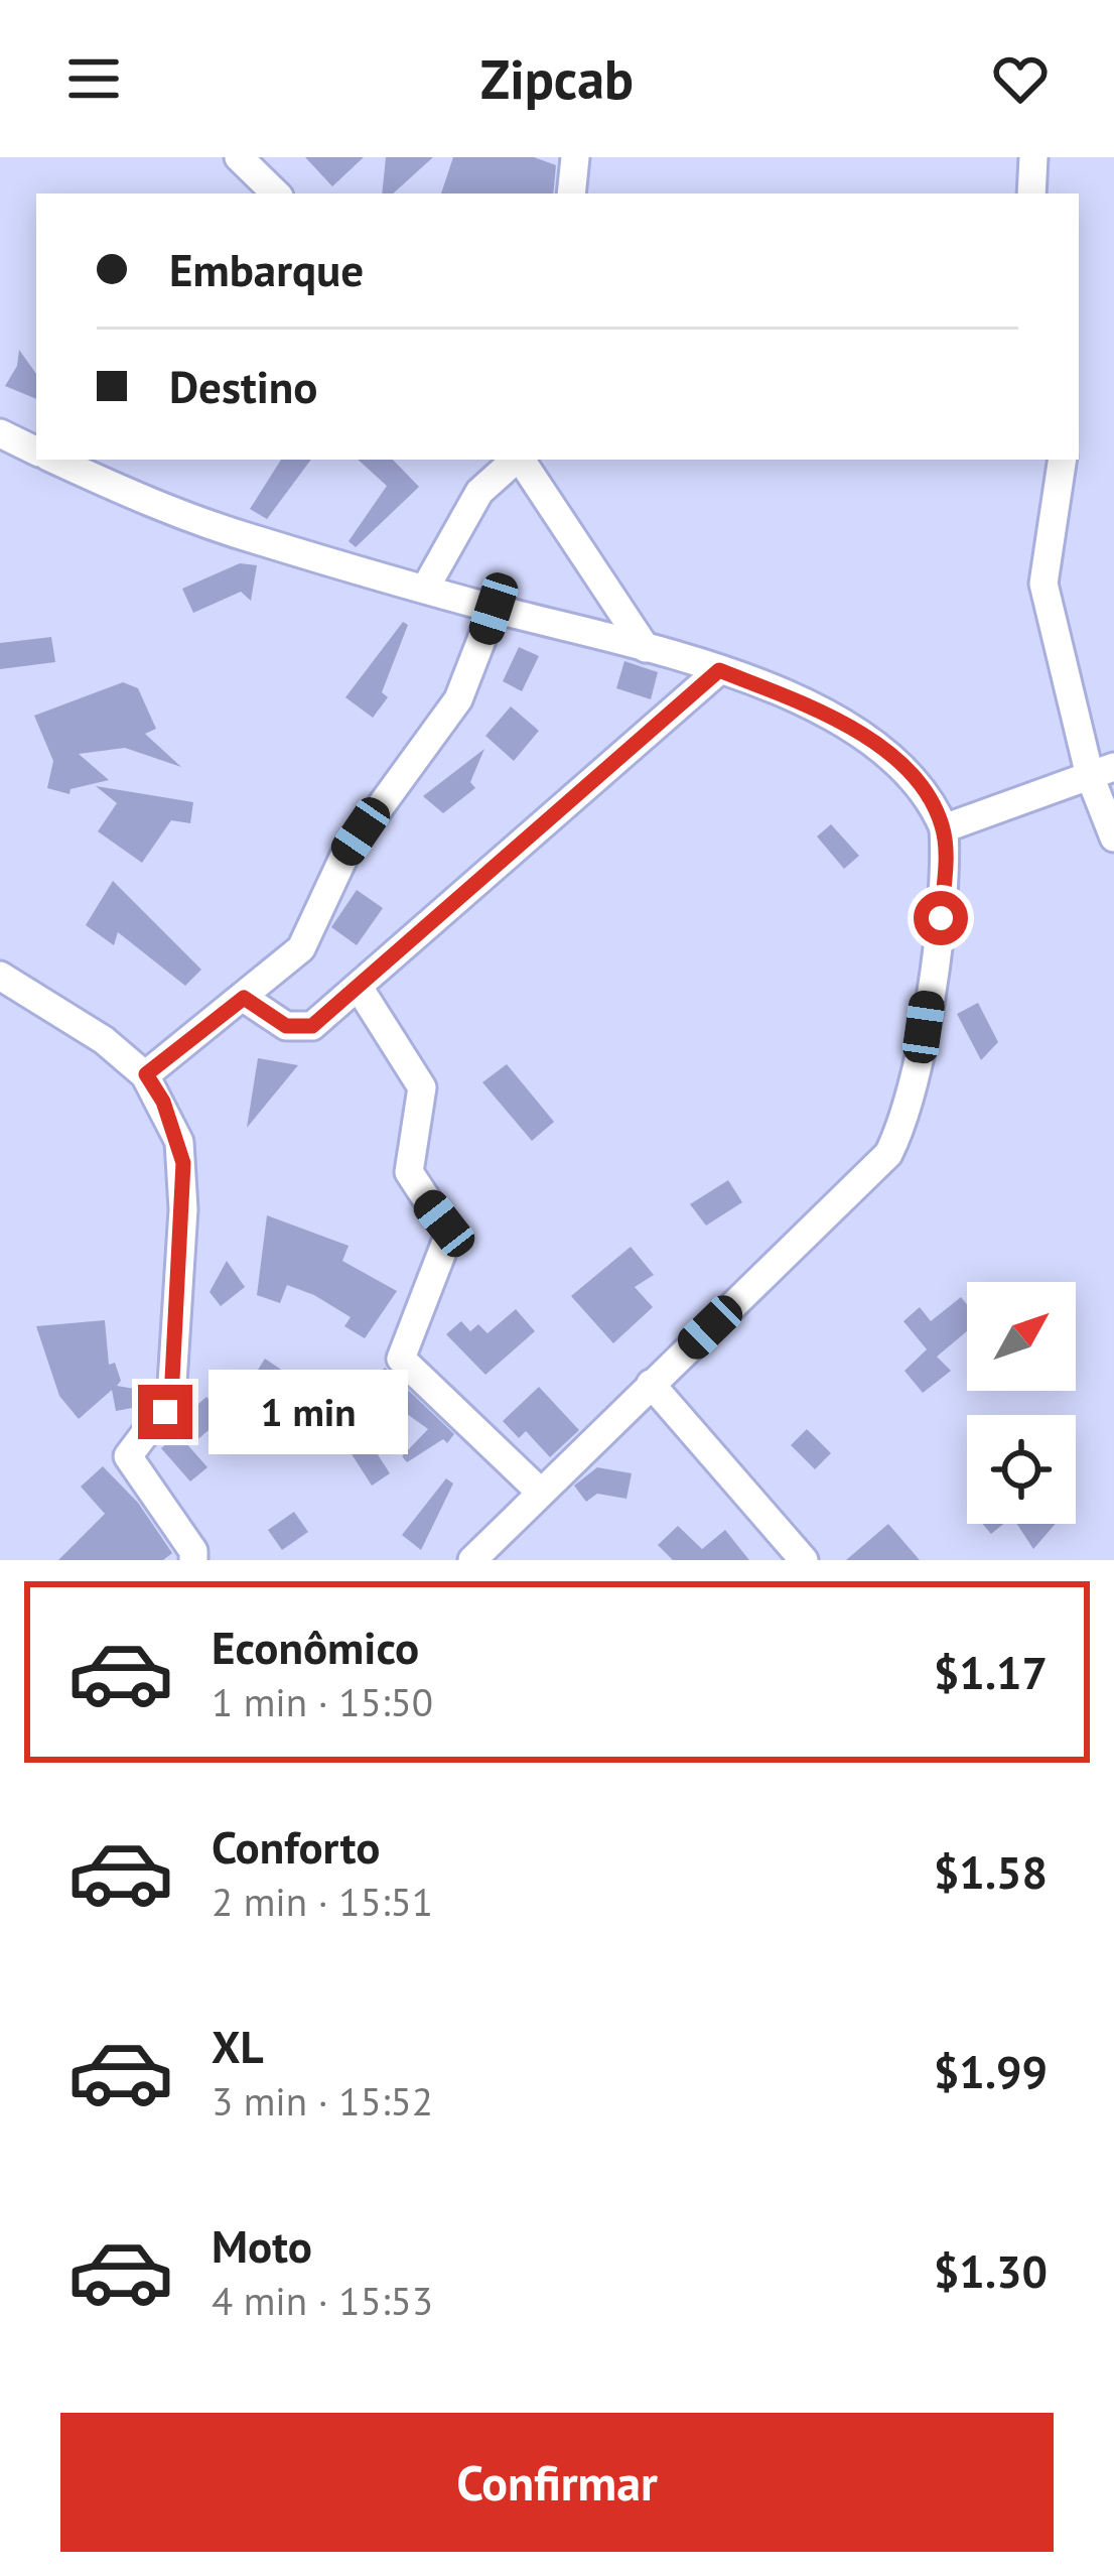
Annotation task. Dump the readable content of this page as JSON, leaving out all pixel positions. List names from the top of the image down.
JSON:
{
  "north": "top right",
  "page": {
    "header": "Zipcab",
    "banner": ["Embarque", "Destino"],
    "bubble": "1 min",
    "list": [
      {
        "name": "Econômico",
        "note": "1 min · 15:50",
        "value": "$1.17"
      },
      {
        "name": "Conforto",
        "note": "2 min · 15:51",
        "value": "$1.58"
      },
      {
        "name": "XL",
        "note": "3 min · 15:52",
        "value": "$1.99"
      },
      {
        "name": "Moto",
        "note": "4 min · 15:53",
        "value": "$1.30"
      }
    ],
    "buttons": "Confirmar"
  }
}
